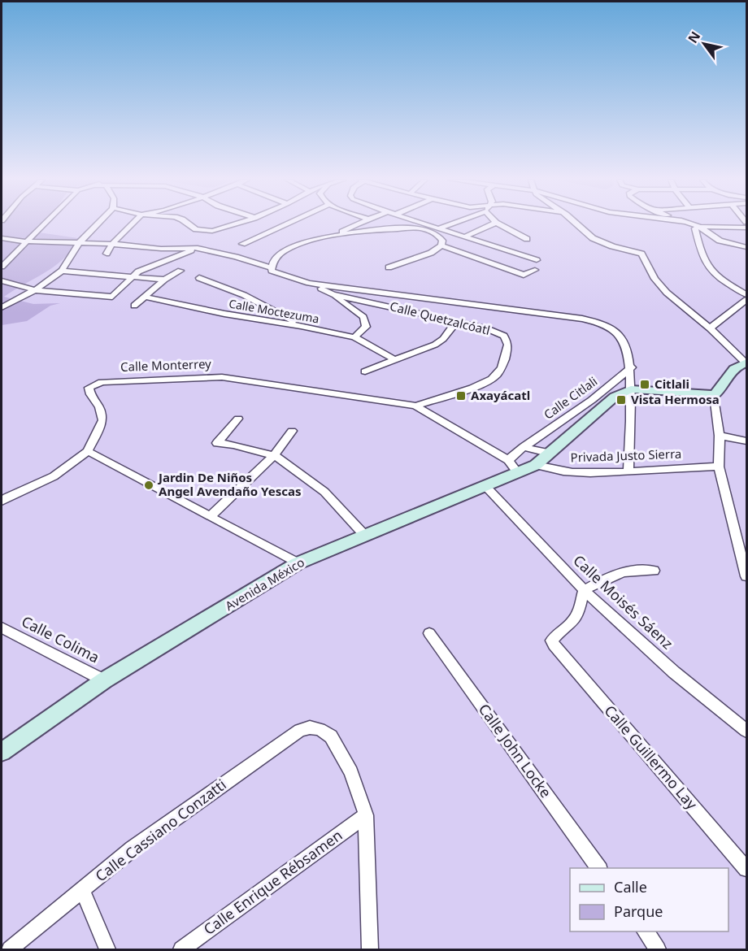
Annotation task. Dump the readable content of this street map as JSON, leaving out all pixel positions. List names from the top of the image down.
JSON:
{
  "streets": {
    "street": [
      "Calle Moctezuma",
      "Calle Quetzalcóatl",
      "Calle Monterrey",
      "Calle Citlali",
      "Privada Justo Sierra",
      "Avenida México",
      "Calle Moisés Sáenz",
      "Calle Colima",
      "Calle John Locke",
      "Calle Guillermo Lay",
      "Calle Cassiano Conzatti",
      "Calle Enrique Rébsamen"
    ]
  },
  "crossings": [
    ["Calle Quetzalcóatl", "Calle Monterrey"],
    ["Calle Quetzalcóatl", "Calle Citlali"],
    ["Privada Justo Sierra", "Avenida México"],
    ["Avenida México", "Calle Moisés Sáenz"],
    ["Avenida México", "Calle Colima"],
    ["Calle Moisés Sáenz", "Calle Guillermo Lay"],
    ["Calle Cassiano Conzatti", "Calle Enrique Rébsamen"]
  ],
  "places": {
    "transit": ["Citlali", "Axayácatl", "Vista Hermosa"],
    "other": ["Jardin De Niños Angel Avendaño Yescas"]
  },
  "legend": ["Calle", "Parque"],
  "north": "top left"
}
